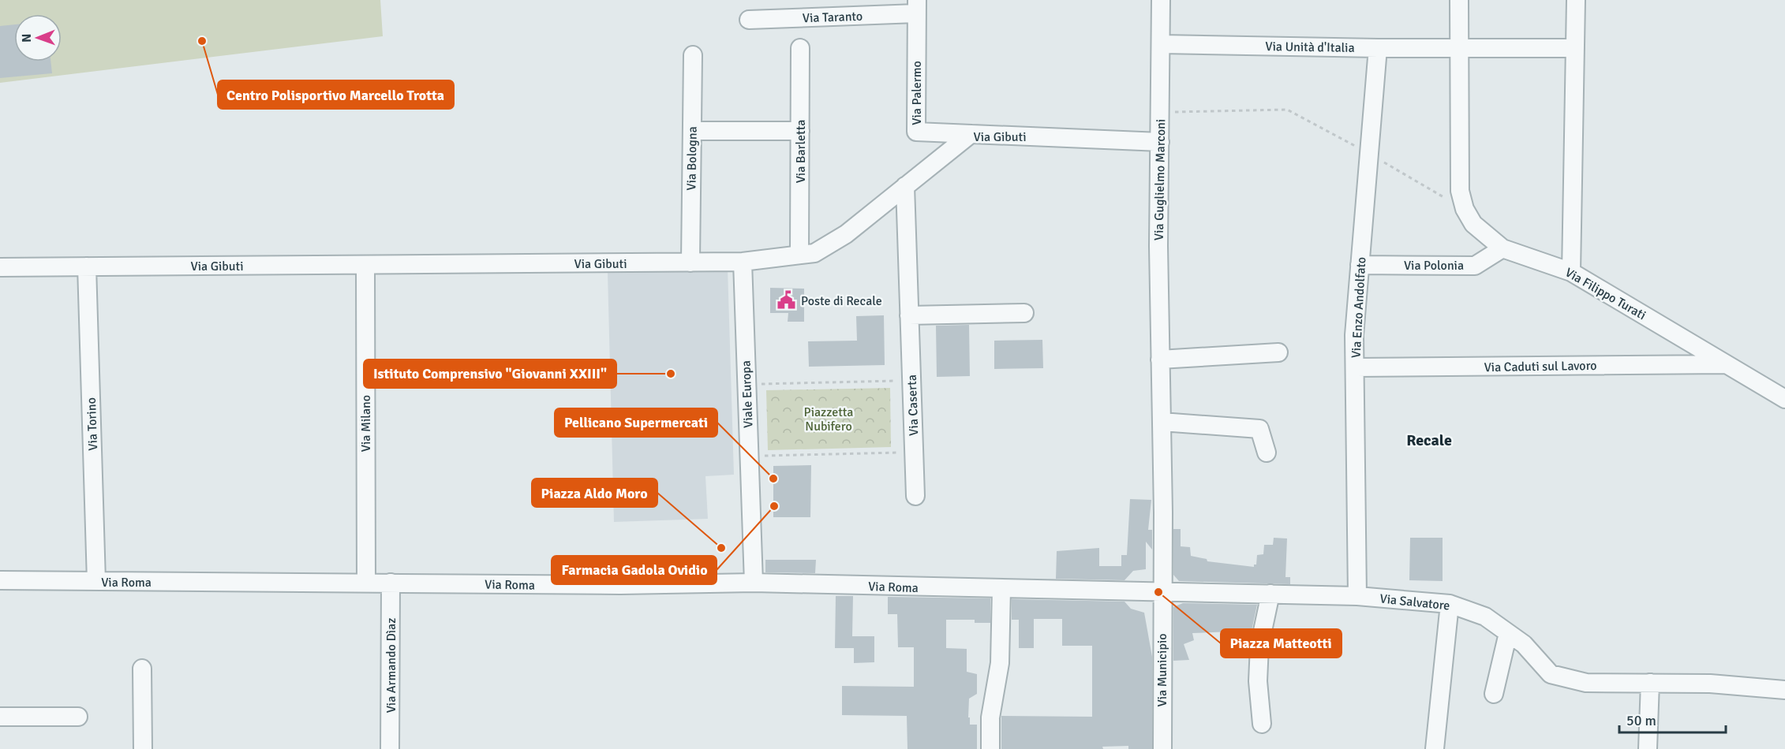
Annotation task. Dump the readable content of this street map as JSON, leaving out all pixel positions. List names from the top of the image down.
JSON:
{
  "streets": {
    "street": [
      "Via Taranto",
      "Via Unità d'Italia",
      "Via Palermo",
      "Via Gibuti",
      "Via Barletta",
      "Via Bologna",
      "Via Guglielmo Marconi",
      "Via Polonia",
      "Via Filippo Turati",
      "Via Enzo Andolfato",
      "Via Caduti sul Lavoro",
      "Viale Europa",
      "Via Caserta",
      "Via Milano",
      "Via Torino",
      "Via Roma",
      "Via Salvatore",
      "Via Armando Dìaz",
      "Via Municipio"
    ]
  },
  "crossings": [
    ["Via Taranto", "Via Palermo"],
    ["Via Unità d'Italia", "Via Guglielmo Marconi"],
    ["Via Unità d'Italia", "Via Filippo Turati"],
    ["Via Unità d'Italia", "Via Enzo Andolfato"],
    ["Via Palermo", "Via Gibuti"],
    ["Via Gibuti", "Via Barletta"],
    ["Via Gibuti", "Via Bologna"],
    ["Via Gibuti", "Via Guglielmo Marconi"],
    ["Via Gibuti", "Viale Europa"],
    ["Via Gibuti", "Via Caserta"],
    ["Via Gibuti", "Via Milano"],
    ["Via Gibuti", "Via Torino"],
    ["Via Guglielmo Marconi", "Via Roma"],
    ["Via Guglielmo Marconi", "Via Salvatore"],
    ["Via Guglielmo Marconi", "Via Municipio"],
    ["Via Polonia", "Via Filippo Turati"],
    ["Via Polonia", "Via Enzo Andolfato"],
    ["Via Filippo Turati", "Via Caduti sul Lavoro"],
    ["Via Enzo Andolfato", "Via Caduti sul Lavoro"],
    ["Via Enzo Andolfato", "Via Salvatore"],
    ["Viale Europa", "Via Roma"],
    ["Via Milano", "Via Roma"],
    ["Via Torino", "Via Roma"],
    ["Via Roma", "Via Salvatore"],
    ["Via Roma", "Via Armando Dìaz"],
    ["Via Roma", "Via Municipio"],
    ["Via Salvatore", "Via Municipio"]
  ],
  "districts": ["Recale"],
  "parks": ["Piazzetta Nubifero"],
  "places": {
    "other": [
      "Centro Polisportivo Marcello Trotta",
      "Istituto Comprensivo \"Giovanni XXIII\"",
      "Pellicano Supermercati",
      "Farmacia Gadola Ovidio",
      "Piazza Aldo Moro",
      "Piazza Matteotti"
    ],
    "public building": ["Poste di Recale"]
  },
  "scale_bar": "50 m",
  "north": "left"
}
